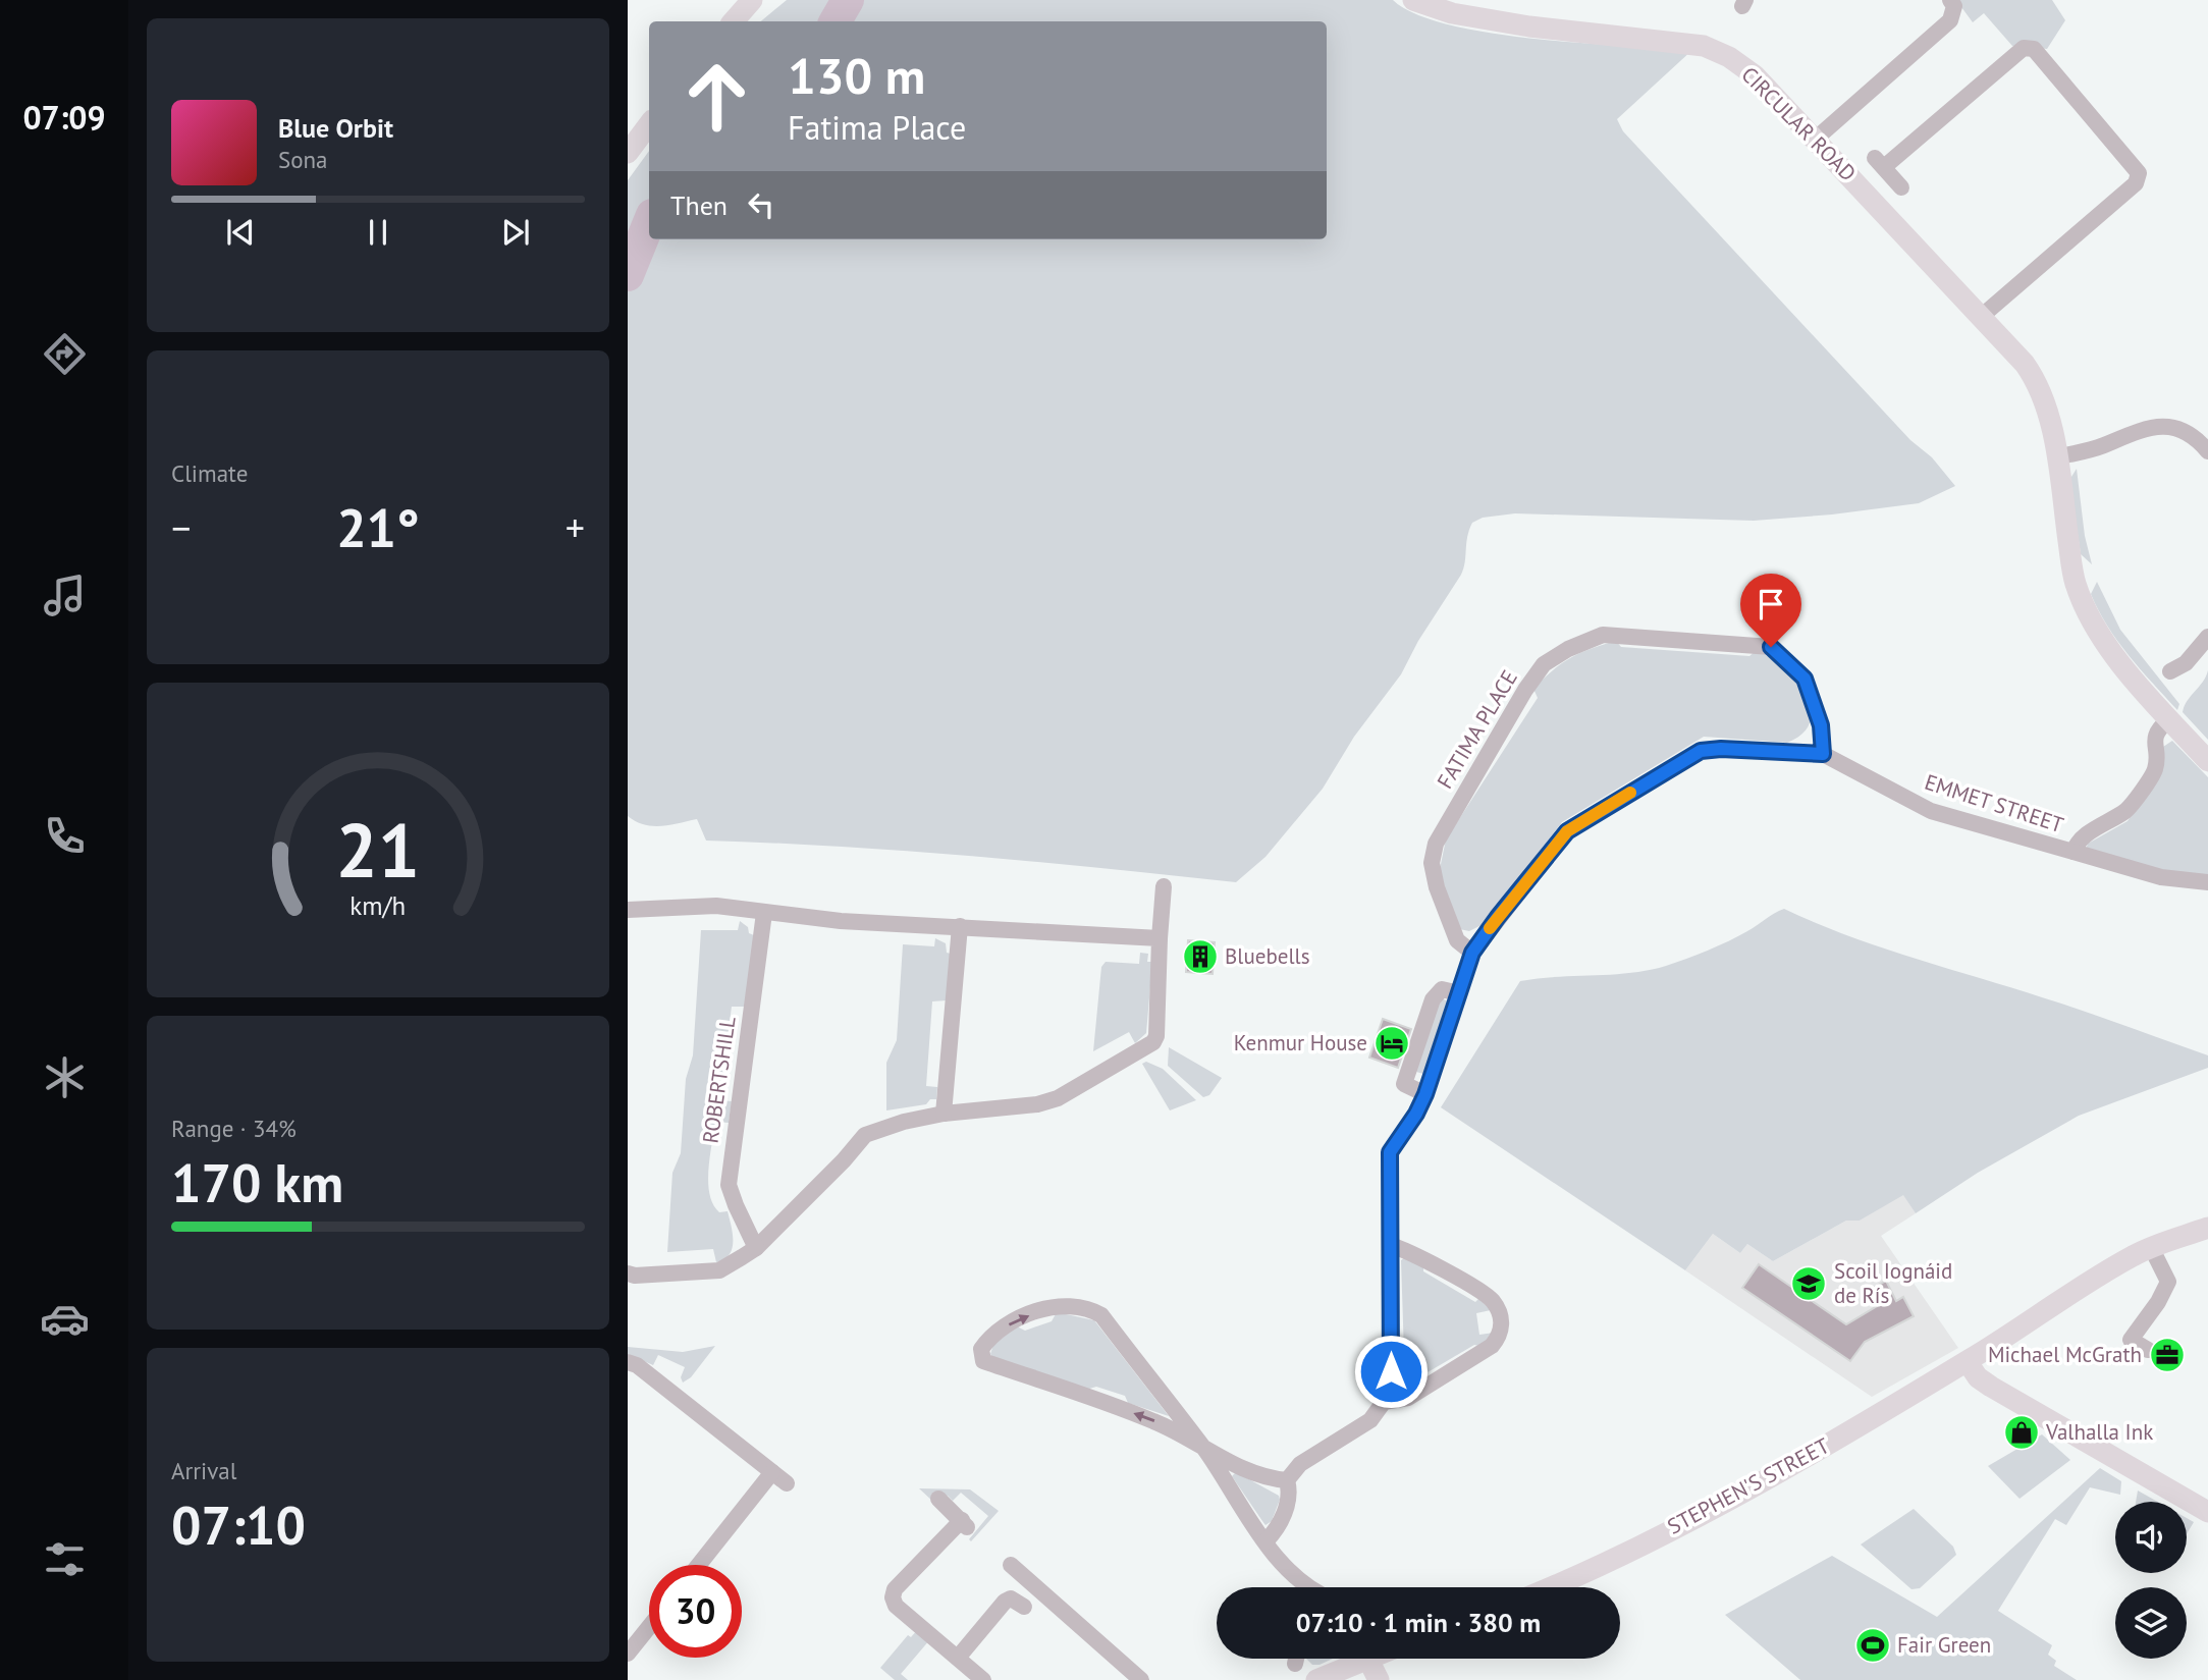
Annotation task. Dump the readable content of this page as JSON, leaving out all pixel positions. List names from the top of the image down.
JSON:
{
  "streets": {
    "main road": ["CIRCULAR ROAD", "STEPHEN'S STREET"],
    "street": ["FATIMA PLACE", "EMMET STREET", "ROBERTSHILL"]
  },
  "crossings": [
    ["CIRCULAR ROAD", "EMMET STREET"],
    ["FATIMA PLACE", "EMMET STREET"]
  ],
  "places": {
    "building": ["Bluebells"],
    "hotel": ["Kenmur House"],
    "school or university": ["Scoil Iognáid de Rís"],
    "office": ["Michael McGrath"],
    "shop": ["Valhalla Ink"],
    "sports": ["Fair Green"]
  },
  "page": {
    "tabs": "07:09",
    "turn": ["130 m", "Fatima Place"],
    "song": ["Blue Orbit", "Sona"],
    "then": "Then",
    "tile": [
      "Climate",
      ["Range · 34%", "170 km"],
      ["Arrival", "07:10"]
    ],
    "heat": ["−", "21°", "+"],
    "limit": "30",
    "trip": "07:10 · 1 min · 380 m",
    "gauge": ["21", "km/h"]
  }
}
